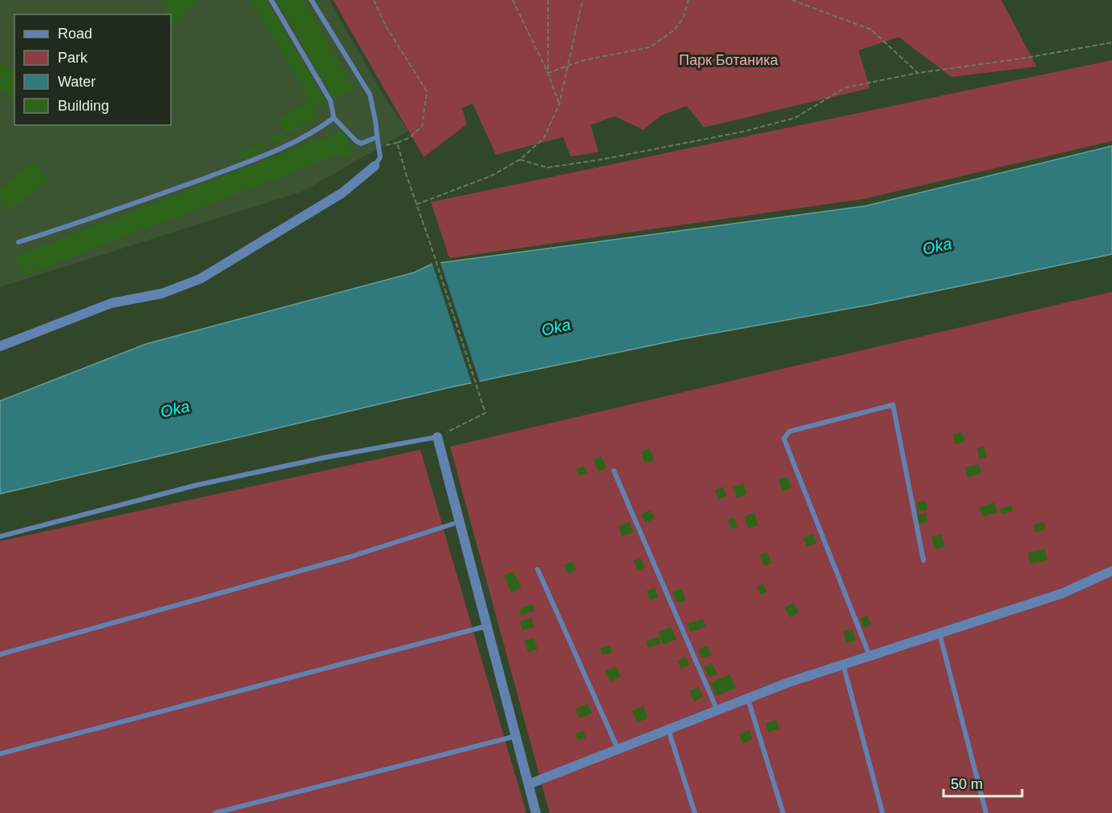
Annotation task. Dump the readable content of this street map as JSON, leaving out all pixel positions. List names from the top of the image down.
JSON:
{
  "water": ["Oka"],
  "parks": ["Парк Ботаника"],
  "legend": [
    "Road",
    "Park",
    "Water",
    "Building"
  ],
  "scale_bar": "50 m"
}
